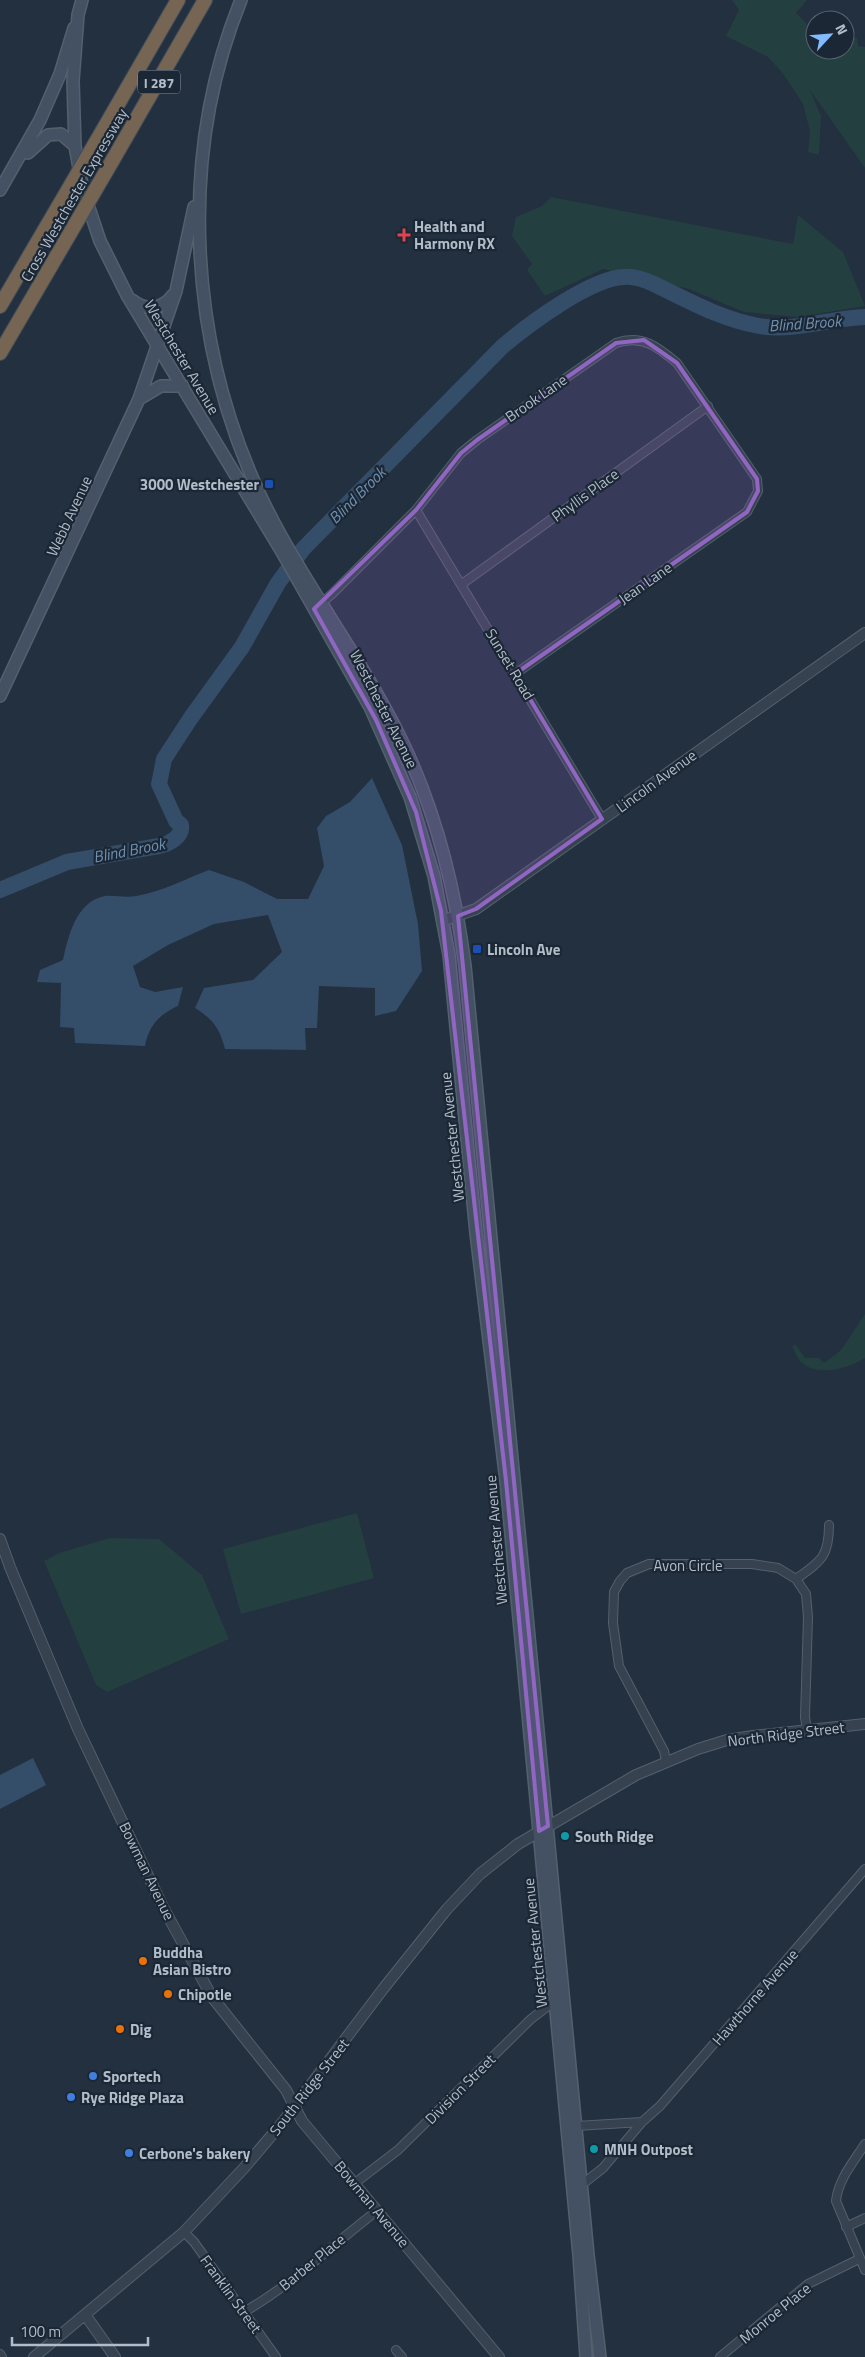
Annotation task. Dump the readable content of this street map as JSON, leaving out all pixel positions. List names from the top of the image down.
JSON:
{
  "streets": {
    "highway": ["I 287", "Cross Westchester Expressway"],
    "main road": ["Westchester Avenue", "Webb Avenue"],
    "street": [
      "Brook Lane",
      "Phyllis Place",
      "Jean Lane",
      "Sunset Road",
      "Lincoln Avenue",
      "Avon Circle",
      "North Ridge Street",
      "Bowman Avenue",
      "Hawthorne Avenue",
      "South Ridge Street",
      "Division Street",
      "Barber Place",
      "Franklin Street",
      "Monroe Place"
    ]
  },
  "crossings": [
    ["Westchester Avenue", "Brook Lane"],
    ["Westchester Avenue", "Webb Avenue"],
    ["Westchester Avenue", "Lincoln Avenue"],
    ["Westchester Avenue", "North Ridge Street"],
    ["Westchester Avenue", "Hawthorne Avenue"],
    ["Westchester Avenue", "South Ridge Street"],
    ["Westchester Avenue", "Division Street"],
    ["Brook Lane", "Phyllis Place"],
    ["Brook Lane", "Jean Lane"],
    ["Brook Lane", "Sunset Road"],
    ["Phyllis Place", "Sunset Road"],
    ["Jean Lane", "Sunset Road"],
    ["Sunset Road", "Lincoln Avenue"],
    ["Avon Circle", "North Ridge Street"],
    ["North Ridge Street", "South Ridge Street"],
    ["Bowman Avenue", "South Ridge Street"],
    ["Bowman Avenue", "Division Street"],
    ["Bowman Avenue", "Barber Place"],
    ["South Ridge Street", "Franklin Street"],
    ["Barber Place", "Franklin Street"]
  ],
  "water": ["Blind Brook"],
  "places": {
    "health": ["Health and Harmony RX"],
    "transit": ["3000 Westchester", "Lincoln Ave"],
    "other": [
      "South Ridge",
      "Buddha Asian Bistro",
      "Chipotle",
      "Dig",
      "Sportech",
      "Rye Ridge Plaza",
      "MNH Outpost",
      "Cerbone's bakery"
    ]
  },
  "scale_bar": "100 m",
  "north": "top right"
}
